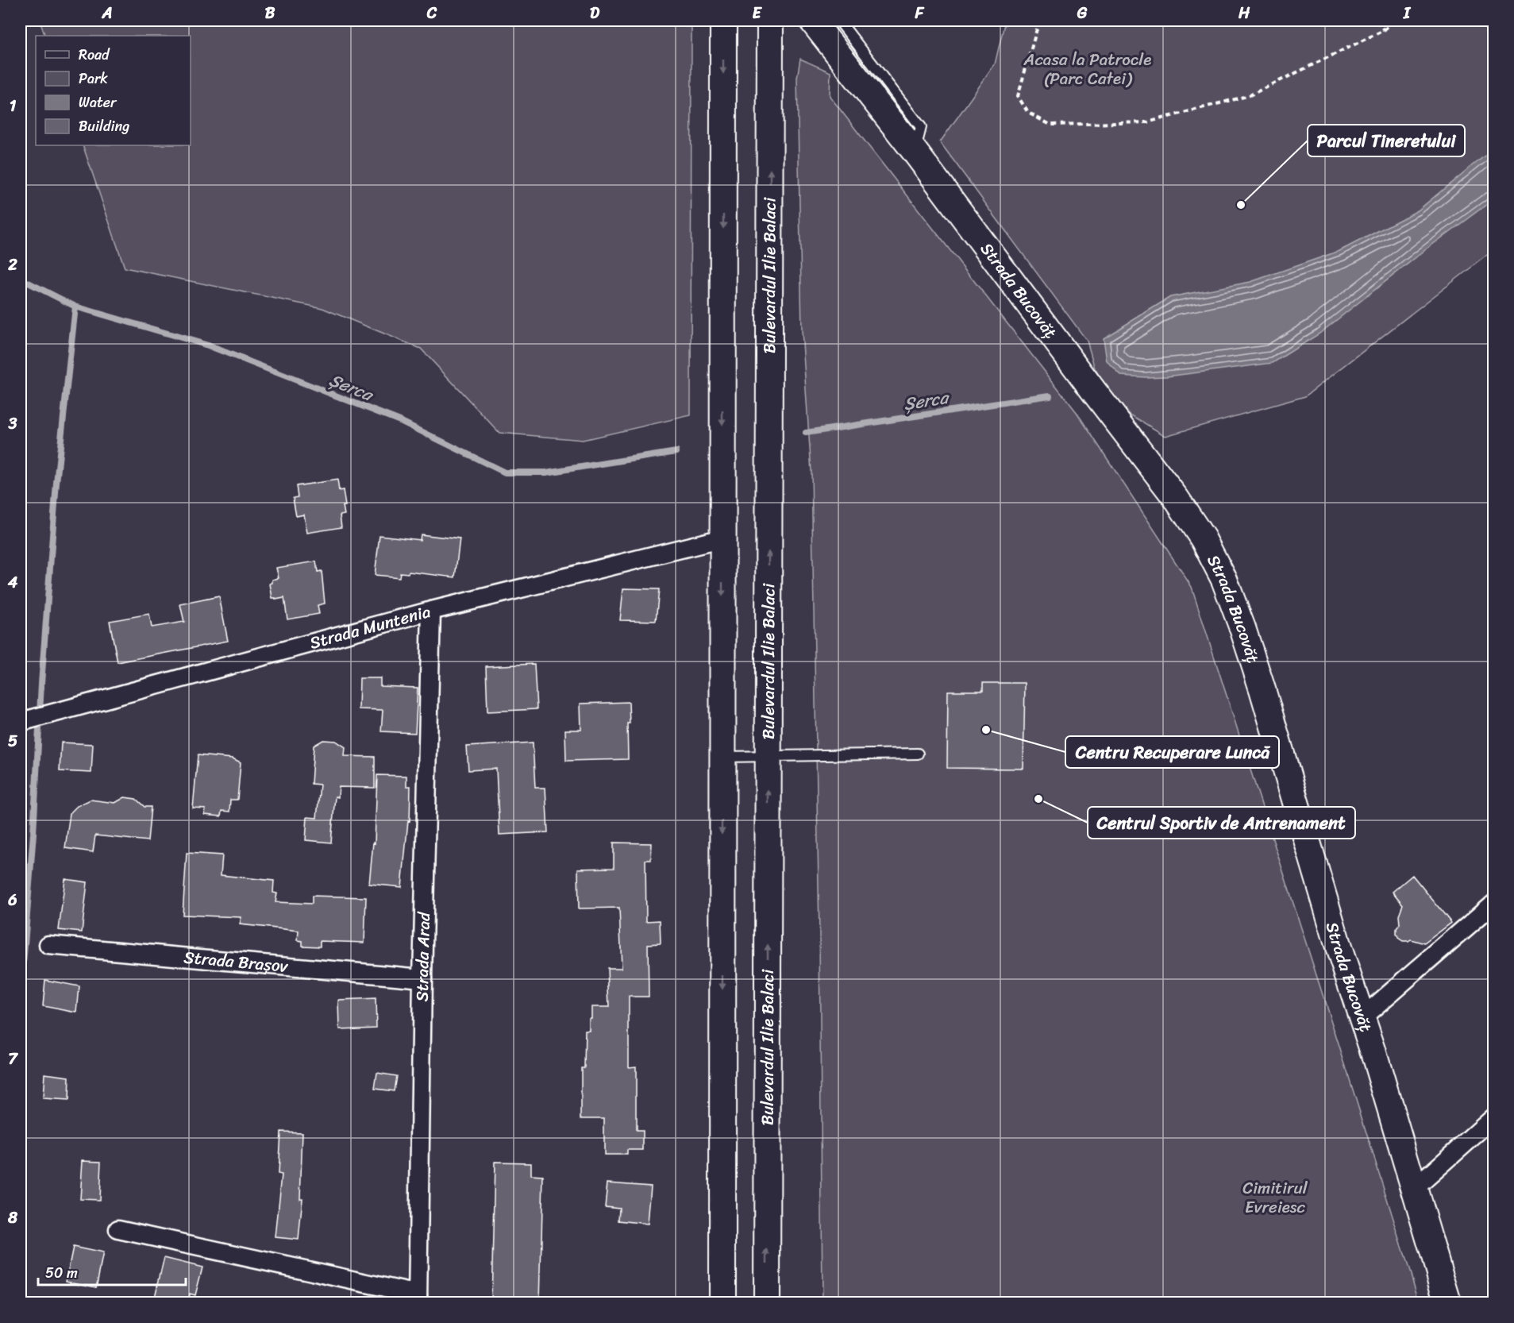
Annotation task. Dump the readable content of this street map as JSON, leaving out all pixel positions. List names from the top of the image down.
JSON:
{
  "streets": {
    "main road": ["Bulevardul Ilie Balaci", "Strada Bucovăț"],
    "street": ["Strada Muntenia", "Strada Arad", "Strada Brașov"]
  },
  "crossings": [
    ["Strada Muntenia", "Strada Arad"],
    ["Strada Arad", "Strada Brașov"]
  ],
  "water": ["Șerca"],
  "parks": ["Acasa la Patrocle (Parc Catei)", "Cimitirul Evreiesc"],
  "places": ["Parcul Tineretului", "Centru Recuperare Luncă", "Centrul Sportiv de Antrenament"],
  "legend": [
    "Road",
    "Park",
    "Water",
    "Building"
  ],
  "scale_bar": "50 m",
  "grid": {
    "columns": [
      "A",
      "B",
      "C",
      "D",
      "E",
      "F",
      "G",
      "H",
      "I"
    ],
    "rows": [
      "1",
      "2",
      "3",
      "4",
      "5",
      "6",
      "7",
      "8"
    ]
  }
}
